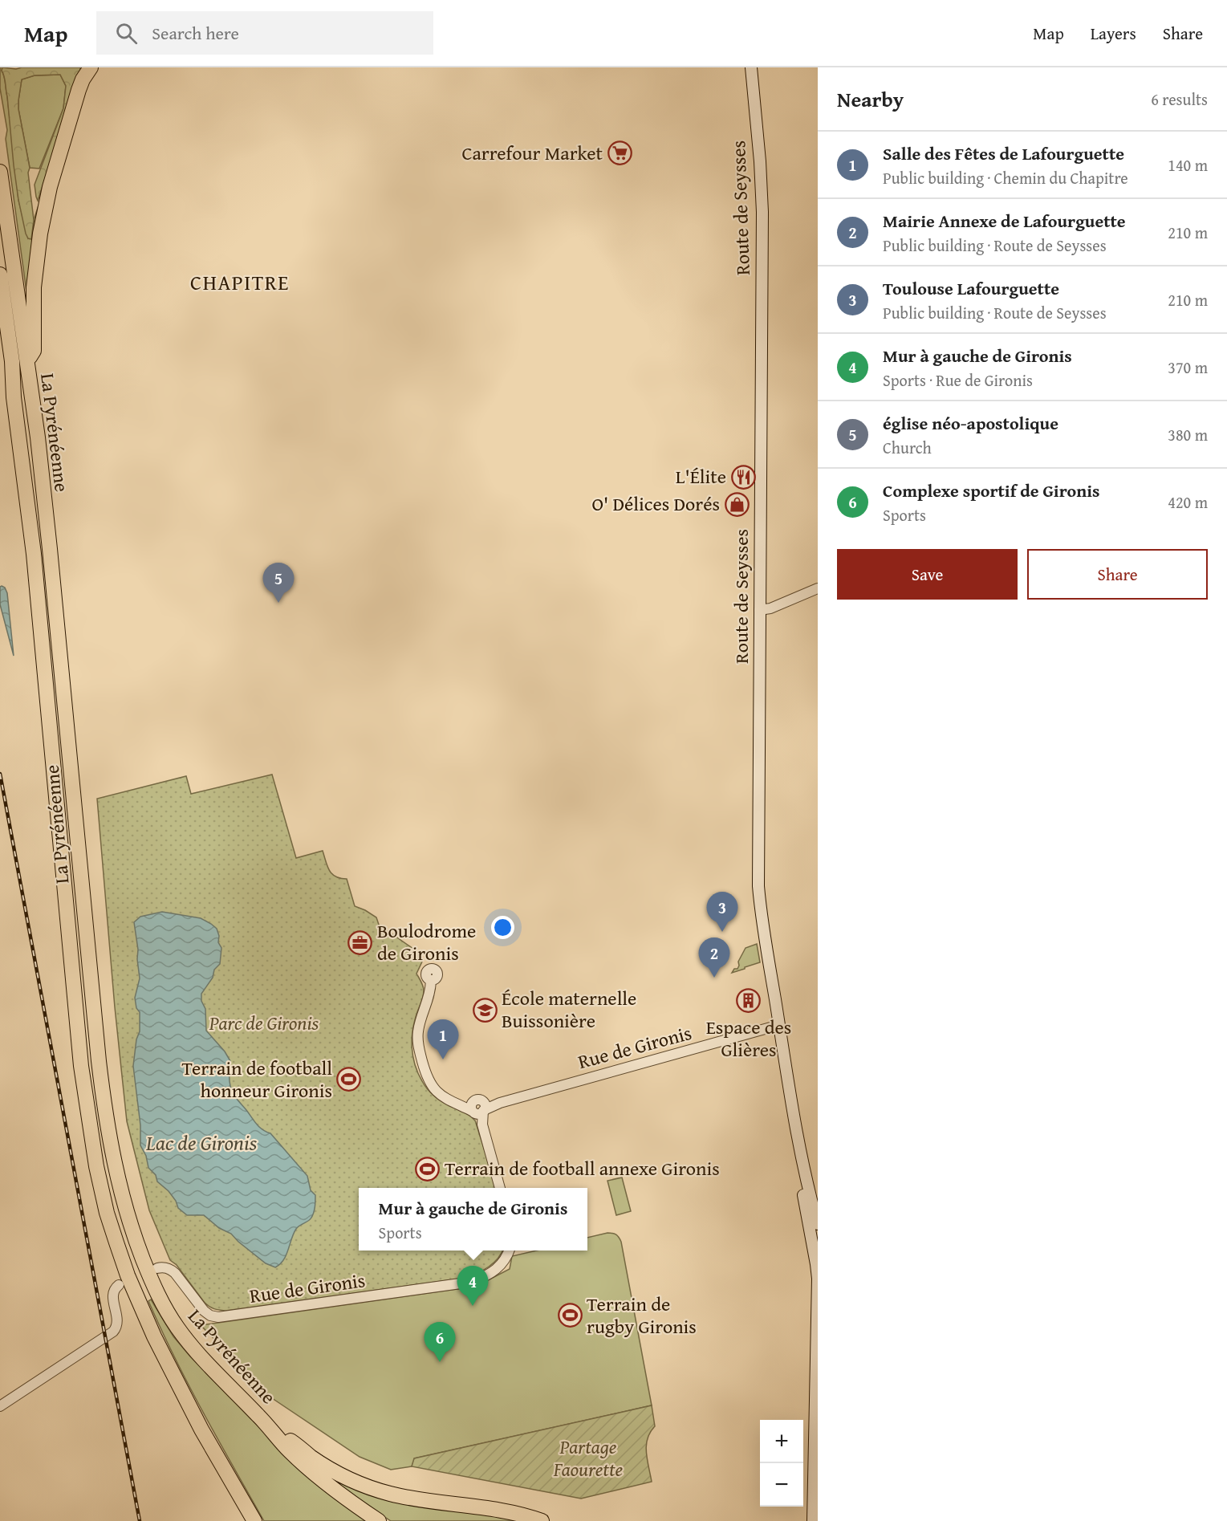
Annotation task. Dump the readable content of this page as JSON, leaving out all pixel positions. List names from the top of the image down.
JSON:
{
  "streets": {
    "highway": ["La Pyrénéenne"],
    "main road": ["Route de Seysses"],
    "street": ["Rue de Gironis"]
  },
  "crossings": [
    ["Route de Seysses", "Rue de Gironis"]
  ],
  "districts": ["CHAPITRE"],
  "water": ["Lac de Gironis"],
  "parks": ["Parc de Gironis", "Partage Faourette"],
  "places": {
    "supermarket": ["Carrefour Market"],
    "restaurant": ["L'Élite"],
    "shop": ["O' Délices Dorés"],
    "office": ["Boulodrome de Gironis"],
    "building": ["Espace des Glières"],
    "school or university": ["École maternelle Buissonière"],
    "sports": ["Terrain de football honneur Gironis", "Terrain de football annexe Gironis", "Terrain de rugby Gironis"]
  },
  "page": {
    "header": "Map",
    "search": "Search here",
    "nav": ["Map", "Layers", "Share"],
    "heading": ["Nearby", "6 results"],
    "list": [
      {
        "mark": "1",
        "name": "Salle des Fêtes de Lafourguette",
        "note": "Public building · Chemin du Chapitre",
        "value": "140 m"
      },
      {
        "mark": "2",
        "name": "Mairie Annexe de Lafourguette",
        "note": "Public building · Route de Seysses",
        "value": "210 m"
      },
      {
        "mark": "3",
        "name": "Toulouse Lafourguette",
        "note": "Public building · Route de Seysses",
        "value": "210 m"
      },
      {
        "mark": "4",
        "name": "Mur à gauche de Gironis",
        "note": "Sports · Rue de Gironis",
        "value": "370 m"
      },
      {
        "mark": "5",
        "name": "église néo-apostolique",
        "note": "Church",
        "value": "380 m"
      },
      {
        "mark": "6",
        "name": "Complexe sportif de Gironis",
        "note": "Sports",
        "value": "420 m"
      }
    ],
    "buttons": ["Save", "Share"],
    "pins": [
      "5",
      "3",
      "2",
      "1",
      "4",
      "6"
    ],
    "popup": ["Mur à gauche de Gironis", "Sports"],
    "map_buttons": ["+", "−"]
  }
}
